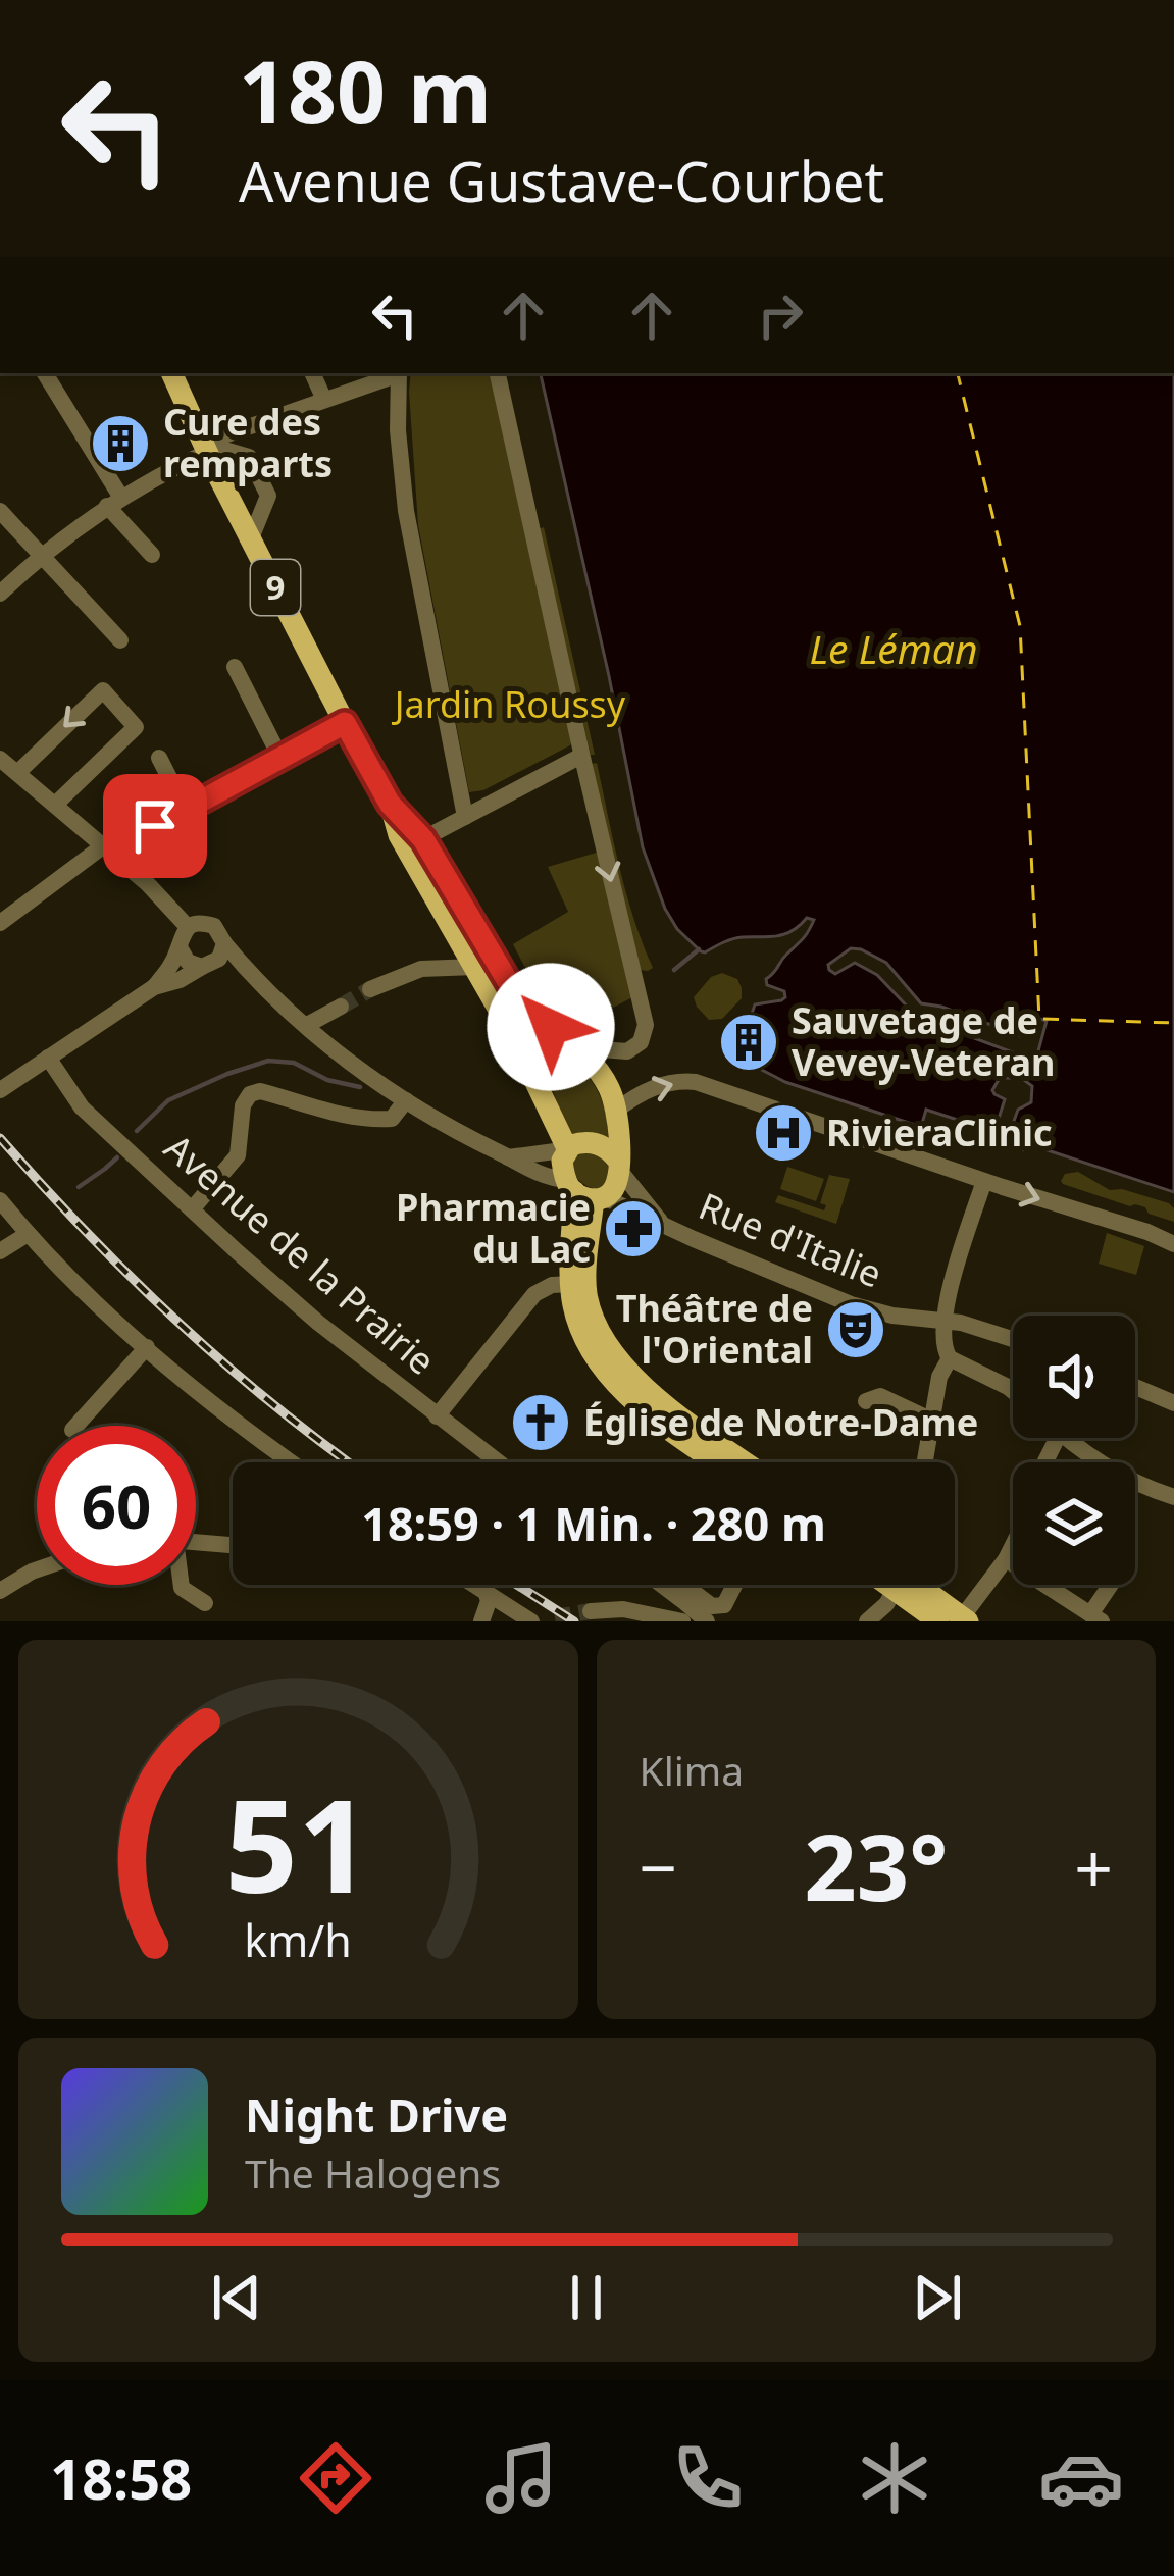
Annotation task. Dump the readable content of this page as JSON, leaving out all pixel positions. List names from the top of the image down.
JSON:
{
  "streets": {
    "main road": ["9"],
    "street": ["Rue d'Italie", "Avenue de la Prairie"]
  },
  "crossings": [
    ["9", "Rue d'Italie"]
  ],
  "water": ["Le Léman"],
  "parks": ["Jardin Roussy"],
  "places": {
    "building": ["Cure des remparts", "Sauvetage de Vevey-Veteran"],
    "hospital": ["RivieraClinic"],
    "pharmacy": ["Pharmacie du Lac"],
    "theatre": ["Théâtre de l'Oriental"],
    "church": ["Église de Notre-Dame"]
  },
  "page": {
    "turn": ["180 m", "Avenue Gustave-Courbet"],
    "limit": "60",
    "trip": "18:59 · 1 Min. · 280 m",
    "tile": "Klima",
    "heat": ["−", "23°", "+"],
    "song": ["Night Drive", "The Halogens"],
    "tabs": "18:58",
    "gauge": ["51", "km/h"]
  }
}
